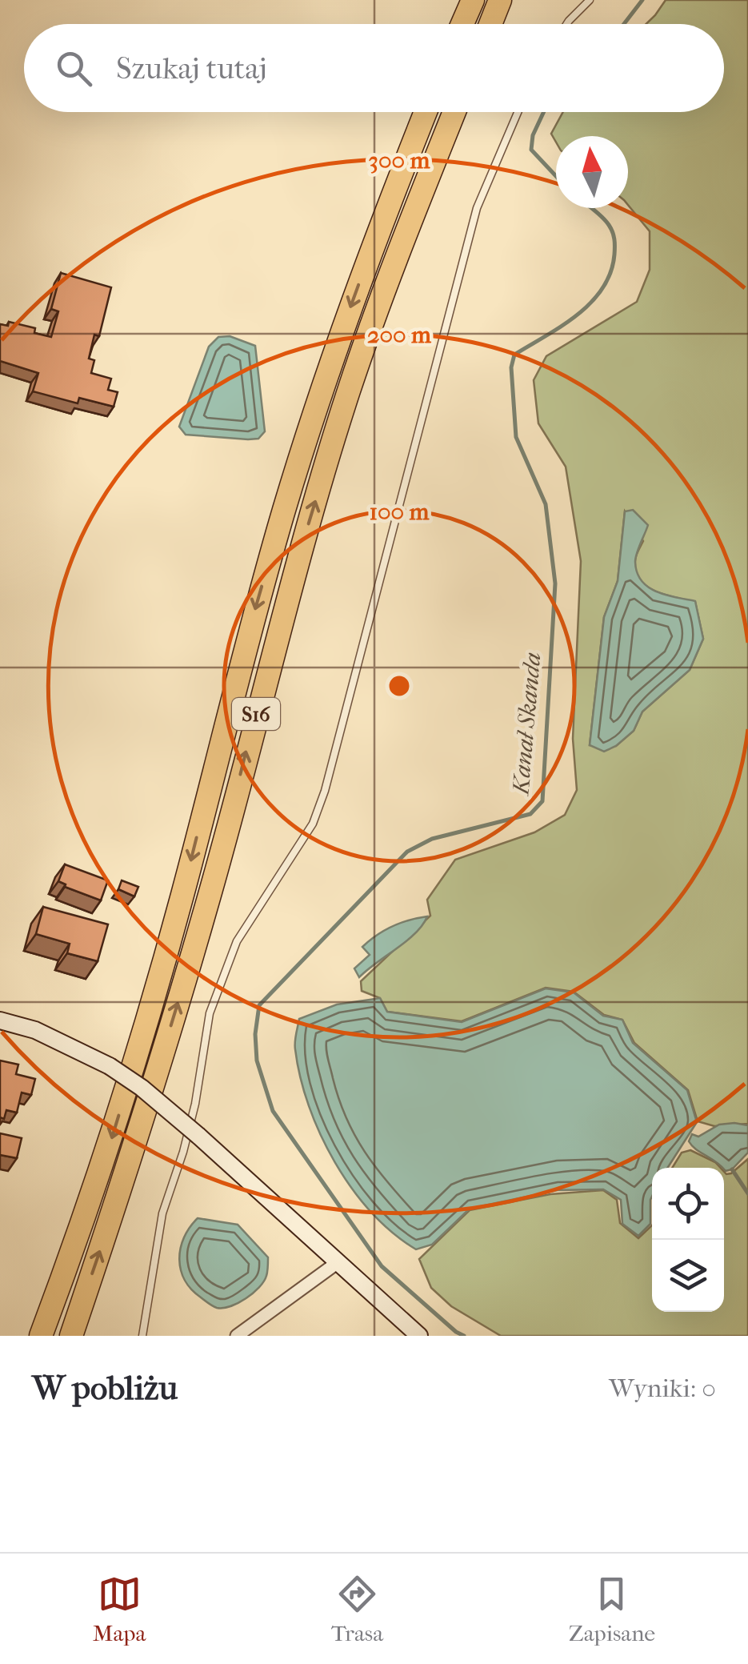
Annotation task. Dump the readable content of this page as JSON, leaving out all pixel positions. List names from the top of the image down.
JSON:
{
  "streets": {
    "highway": ["S16"]
  },
  "water": ["Kanał Skanda"],
  "north": "top",
  "page": {
    "search": "Szukaj tutaj",
    "heading": ["W pobliżu", "Wyniki: 0"],
    "nav": ["Mapa", "Trasa", "Zapisane"]
  },
  "rings": ["300 m", "200 m", "100 m"]
}
